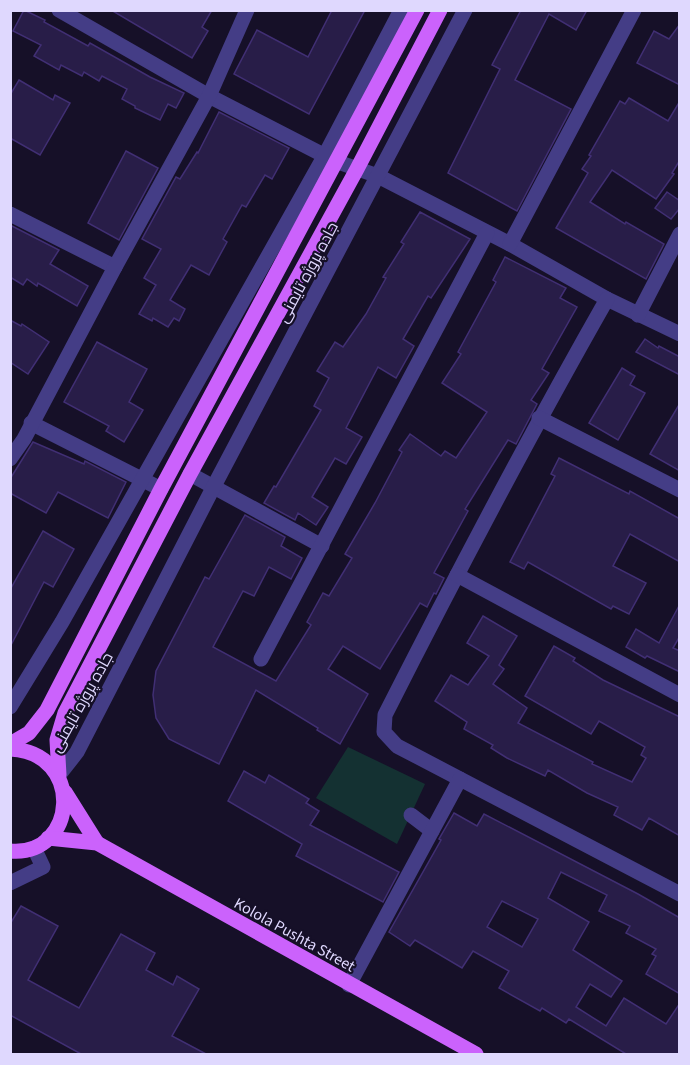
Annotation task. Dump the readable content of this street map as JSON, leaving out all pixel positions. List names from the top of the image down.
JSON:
{
  "streets": {
    "main road": ["جاده پروژه تایمنی", "Kolola Pushta Street"]
  }
}
